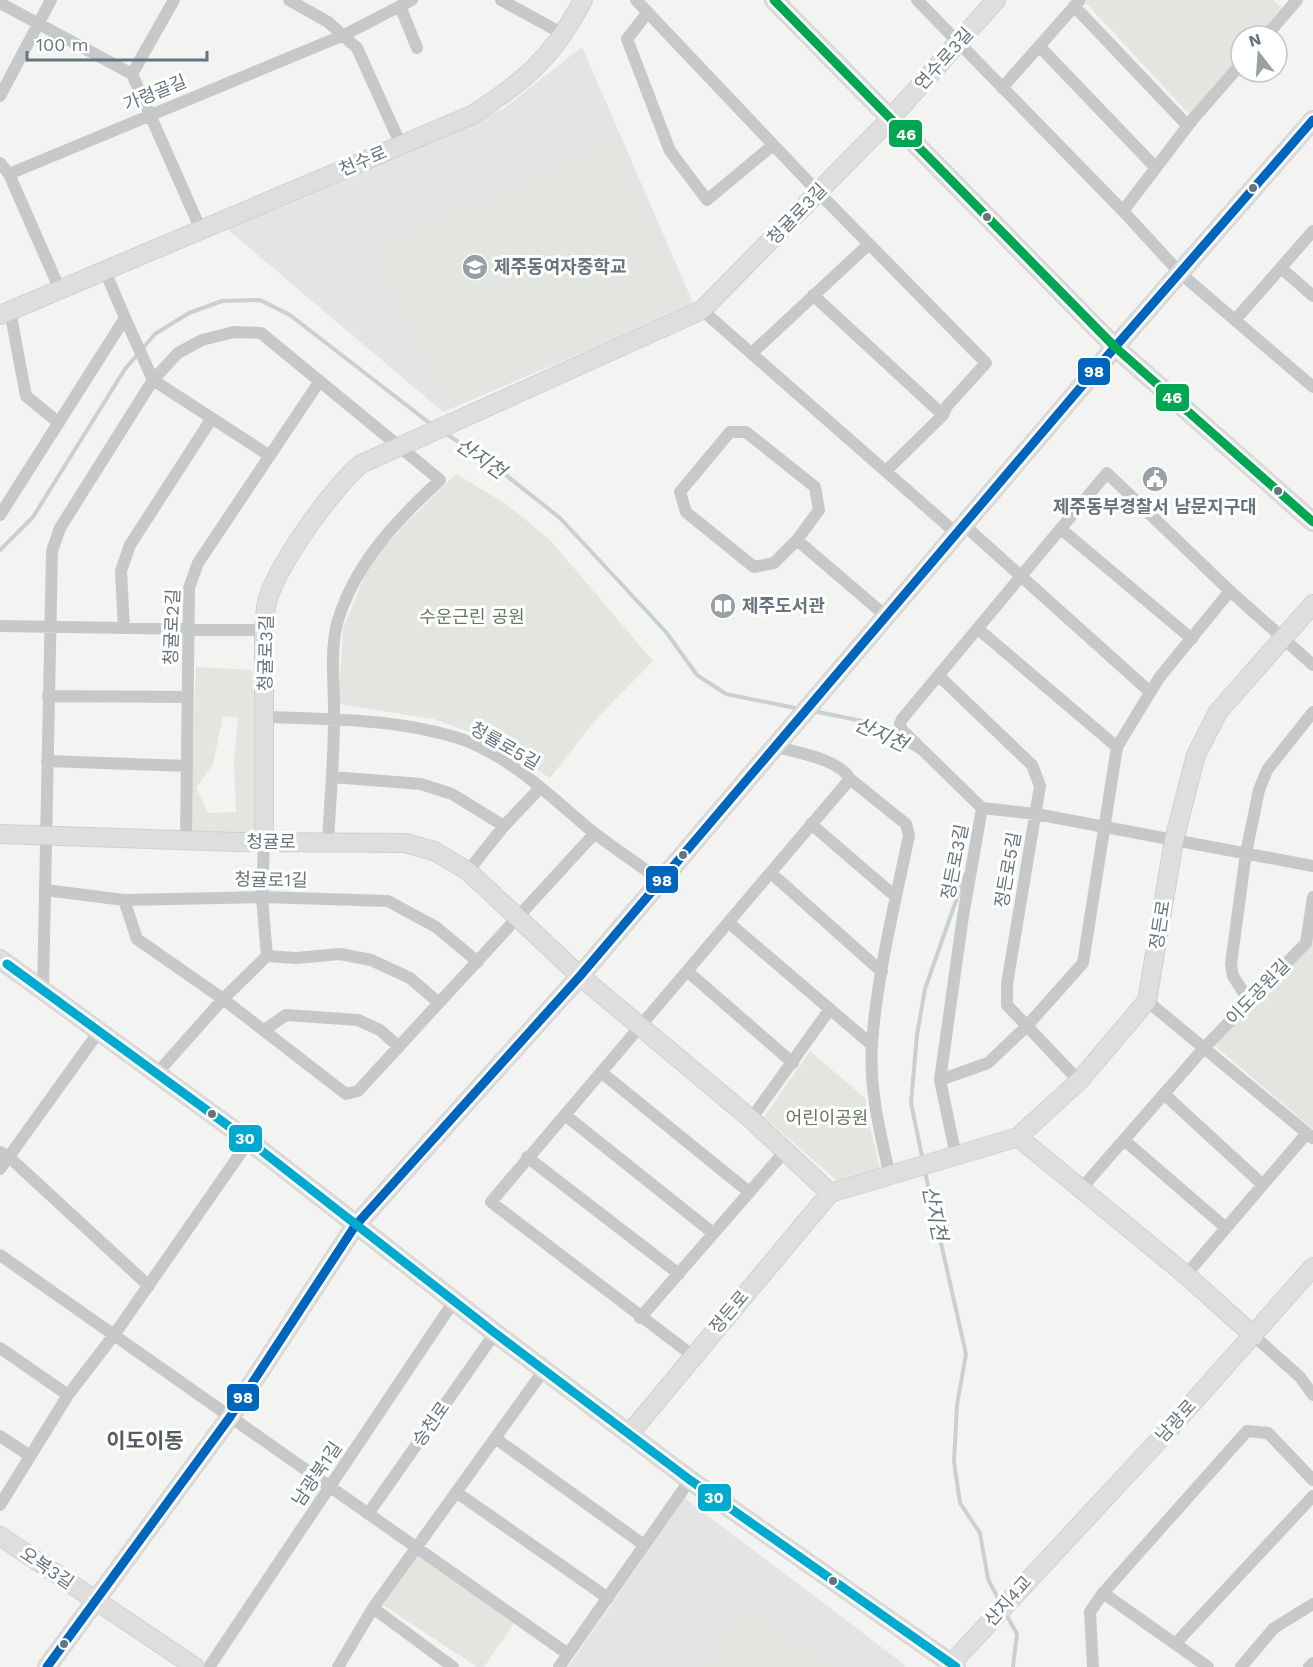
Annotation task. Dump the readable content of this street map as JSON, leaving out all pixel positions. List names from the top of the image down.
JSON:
{
  "streets": {
    "street": [
      "연수로3길",
      "가령골길",
      "천수로",
      "청귤로3길",
      "청귤로2길",
      "청률로5길",
      "청귤로",
      "정든로3길",
      "정든로5길",
      "청귤로1길",
      "정든로",
      "이도공원길",
      "남광로",
      "승천로",
      "남광북1길",
      "오복3길",
      "산지4교"
    ]
  },
  "crossings": [
    ["연수로3길", "청귤로3길"],
    ["청귤로3길", "청률로5길"],
    ["청귤로3길", "청귤로"],
    ["청귤로2길", "청귤로"],
    ["정든로3길", "정든로5길"],
    ["정든로3길", "정든로"],
    ["남광로", "산지4교"]
  ],
  "districts": ["이도이동"],
  "water": ["산지천"],
  "parks": ["수운근린 공원", "어린이공원"],
  "places": {
    "school or university": ["제주동여자중학교"],
    "public building": ["제주동부경찰서 남문지구대"],
    "library": ["제주도서관"]
  },
  "lines": ["transit line 46", "transit line 98", "transit line 30"],
  "scale_bar": "100 m",
  "north": "top"
}
